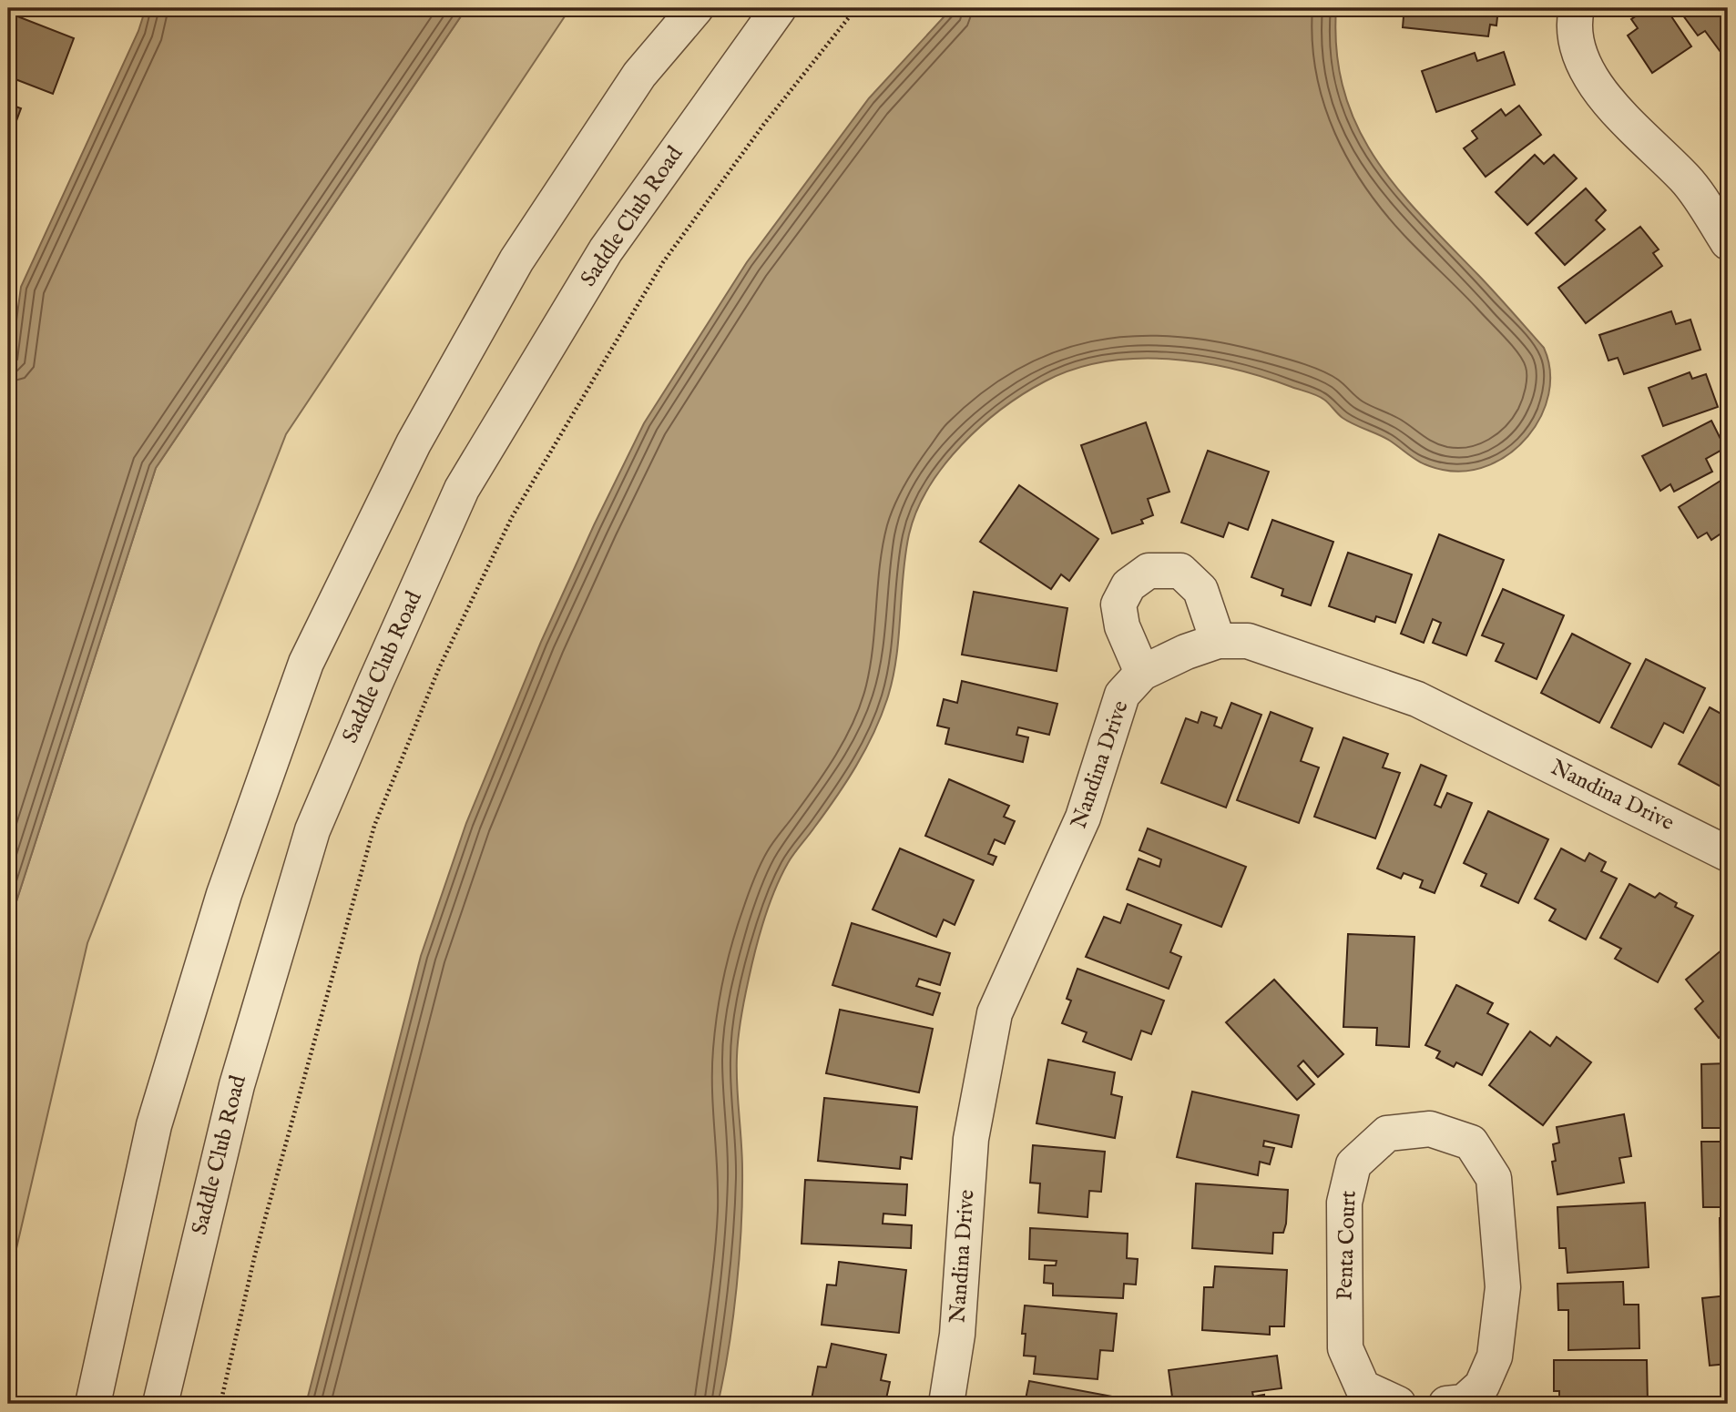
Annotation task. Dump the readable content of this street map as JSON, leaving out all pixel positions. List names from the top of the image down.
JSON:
{
  "streets": {
    "street": ["Saddle Club Road", "Nandina Drive", "Penta Court"]
  }
}
